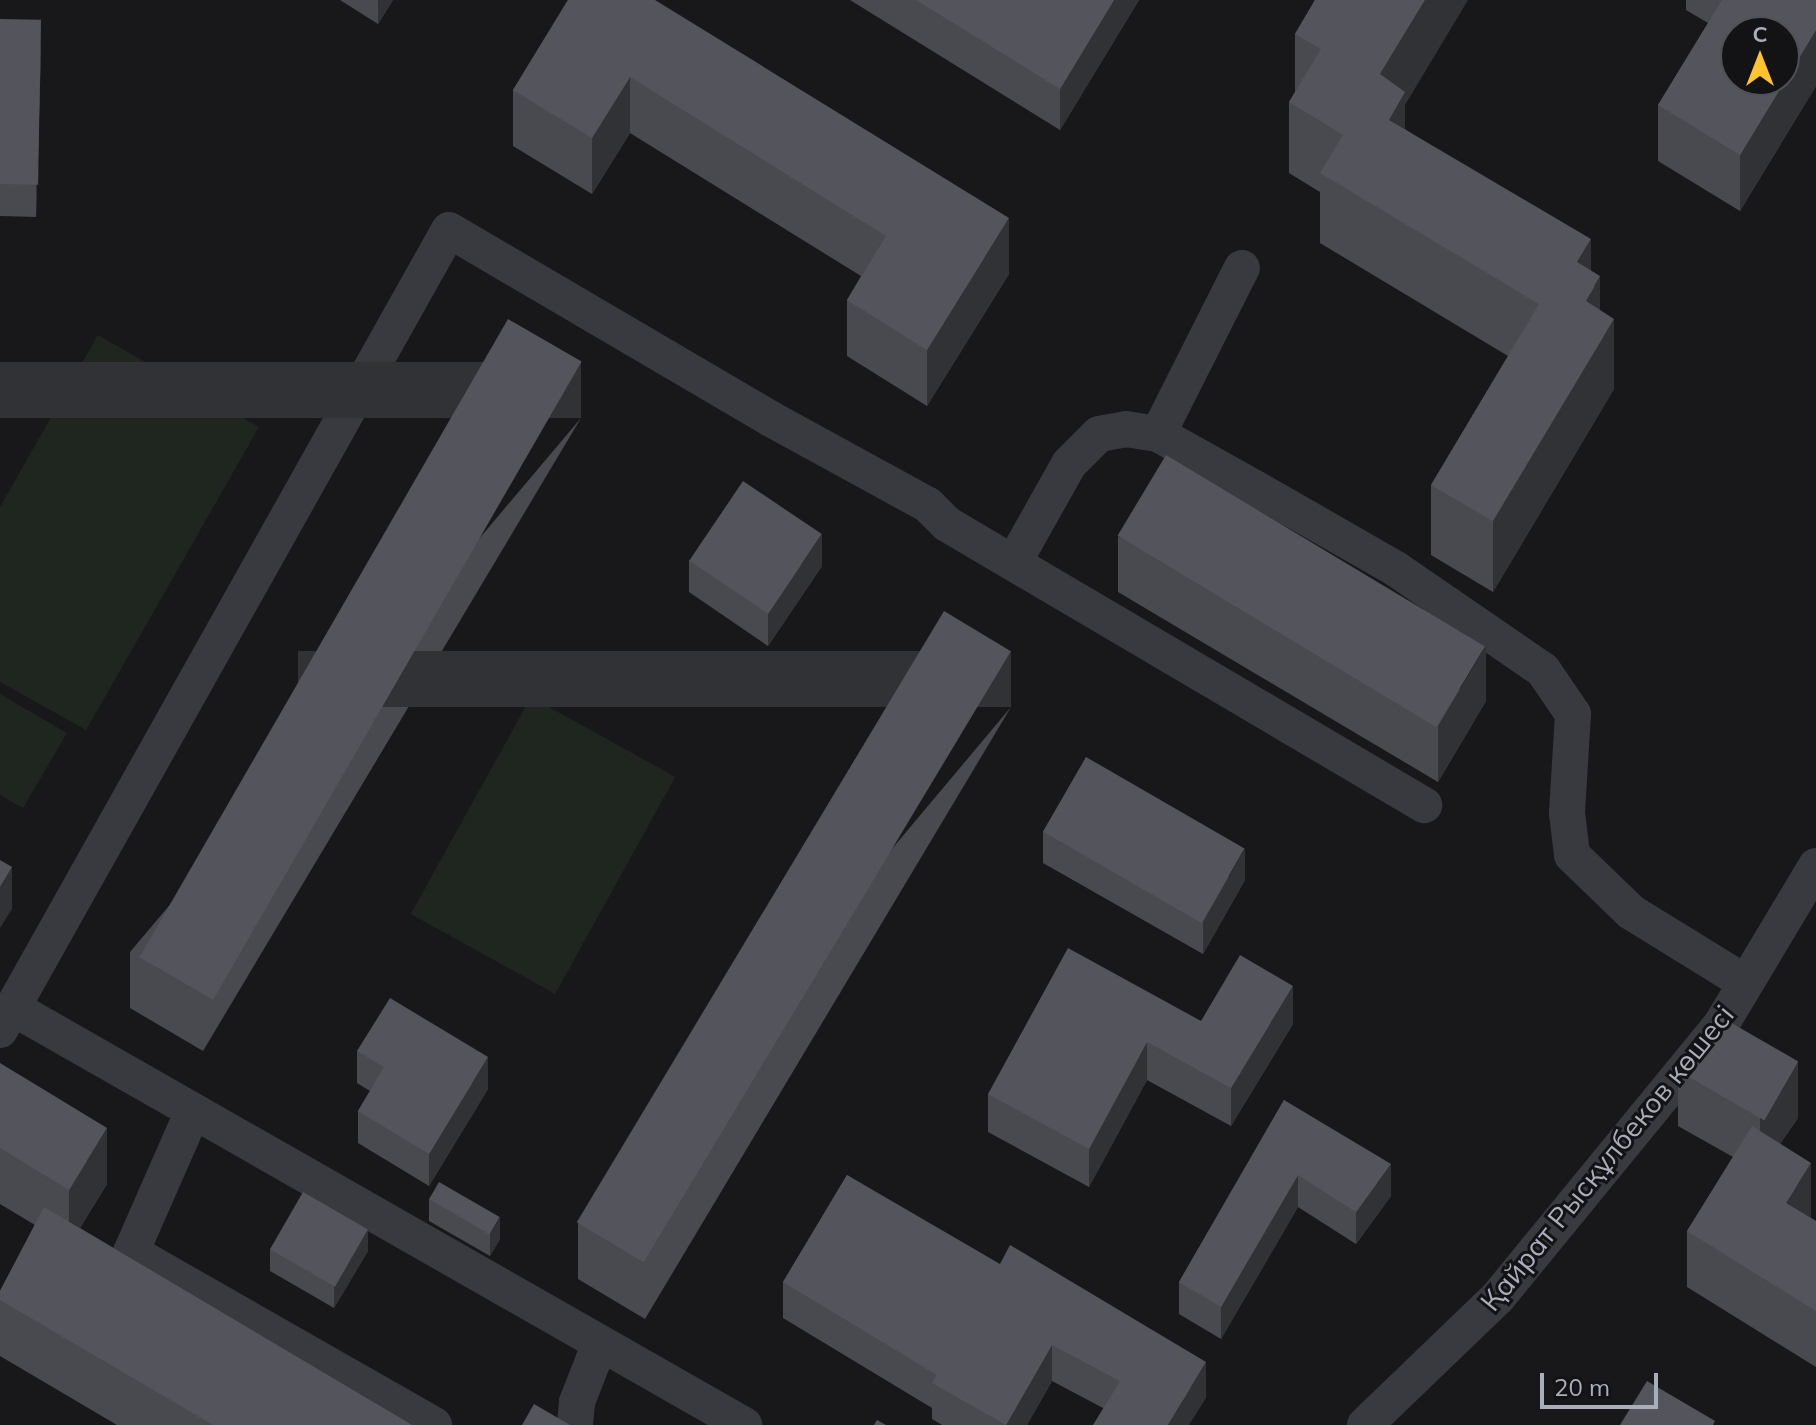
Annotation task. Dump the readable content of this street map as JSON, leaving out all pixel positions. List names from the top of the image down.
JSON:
{
  "streets": {
    "street": ["Қайрат Рысқұлбеков көшесі"]
  },
  "scale_bar": "20 m",
  "north": "top"
}
